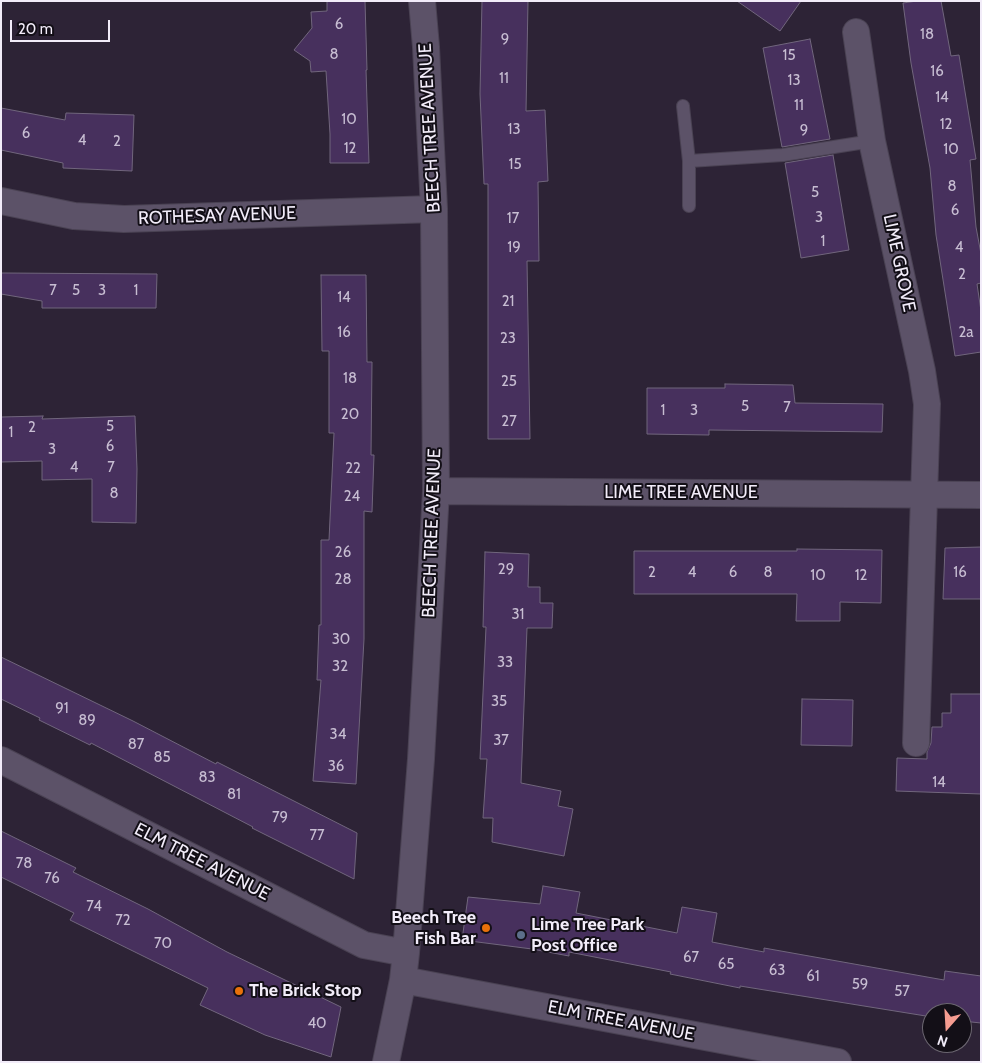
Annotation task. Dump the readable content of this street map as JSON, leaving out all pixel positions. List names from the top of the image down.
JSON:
{
  "streets": {
    "street": [
      "BEECH TREE AVENUE",
      "ROTHESAY AVENUE",
      "LIME GROVE",
      "LIME TREE AVENUE",
      "ELM TREE AVENUE"
    ]
  },
  "crossings": [
    ["BEECH TREE AVENUE", "ROTHESAY AVENUE"],
    ["BEECH TREE AVENUE", "LIME TREE AVENUE"],
    ["BEECH TREE AVENUE", "ELM TREE AVENUE"],
    ["LIME GROVE", "LIME TREE AVENUE"]
  ],
  "places": ["Beech Tree Fish Bar", "Lime Tree Park Post Office", "The Brick Stop"],
  "house_numbers": [
    "6",
    "18",
    "9",
    "8",
    "15",
    "16",
    "11",
    "13",
    "14",
    "11",
    "10",
    "12",
    "13",
    "9",
    "6",
    "4",
    "2",
    "12",
    "10",
    "15",
    "8",
    "5",
    "6",
    "3",
    "17",
    "1",
    "19",
    "4",
    "2",
    "7",
    "5",
    "3",
    "1",
    "14",
    "21",
    "16",
    "2a",
    "23",
    "18",
    "25",
    "5",
    "7",
    "1",
    "3",
    "20",
    "27",
    "5",
    "2",
    "1",
    "6",
    "3",
    "4",
    "7",
    "22",
    "8",
    "24",
    "26",
    "29",
    "2",
    "4",
    "6",
    "8",
    "16",
    "10",
    "12",
    "28",
    "31",
    "30",
    "33",
    "32",
    "35",
    "91",
    "89",
    "34",
    "37",
    "87",
    "85",
    "36",
    "83",
    "14",
    "81",
    "79",
    "77",
    "78",
    "76",
    "74",
    "72",
    "70",
    "67",
    "65",
    "63",
    "61",
    "59",
    "57",
    "40"
  ],
  "scale_bar": "20 m",
  "north": "bottom"
}
